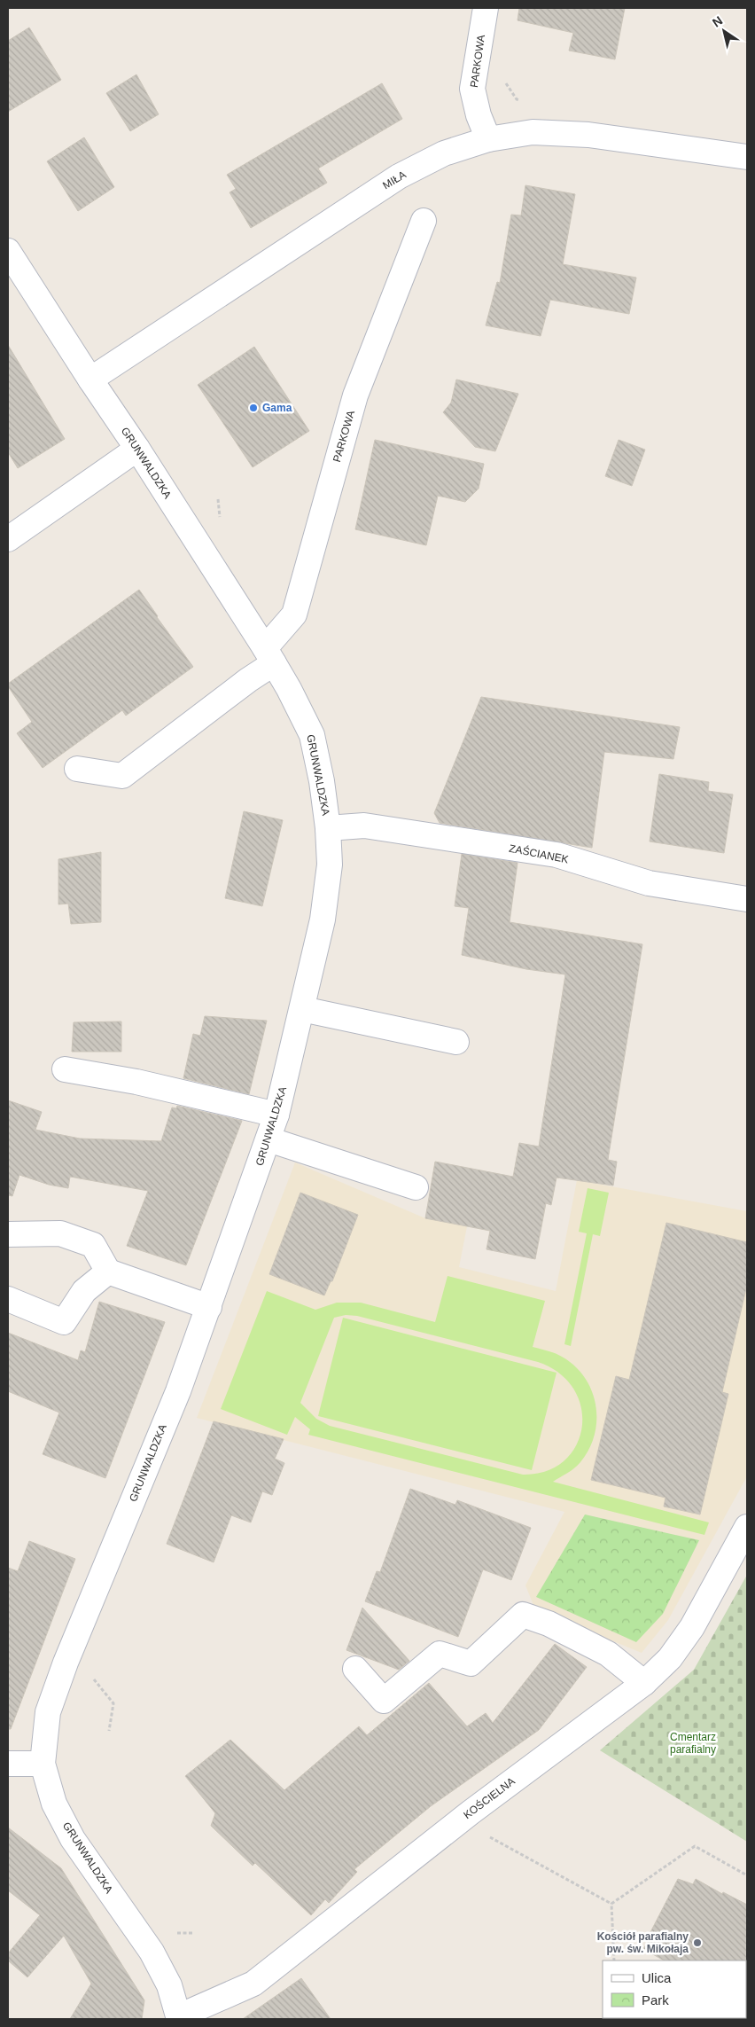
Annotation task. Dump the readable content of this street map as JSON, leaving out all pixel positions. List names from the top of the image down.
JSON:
{
  "streets": {
    "street": [
      "PARKOWA",
      "MIŁA",
      "GRUNWALDZKA",
      "ZAŚCIANEK",
      "KOŚCIELNA"
    ]
  },
  "crossings": [
    ["PARKOWA", "MIŁA"],
    ["PARKOWA", "GRUNWALDZKA"],
    ["MIŁA", "GRUNWALDZKA"],
    ["GRUNWALDZKA", "ZAŚCIANEK"],
    ["GRUNWALDZKA", "KOŚCIELNA"]
  ],
  "parks": ["Cmentarz parafialny"],
  "places": ["Gama", "Kościół parafialny pw. św. Mikołaja"],
  "legend": ["Ulica", "Park"],
  "north": "top left"
}
